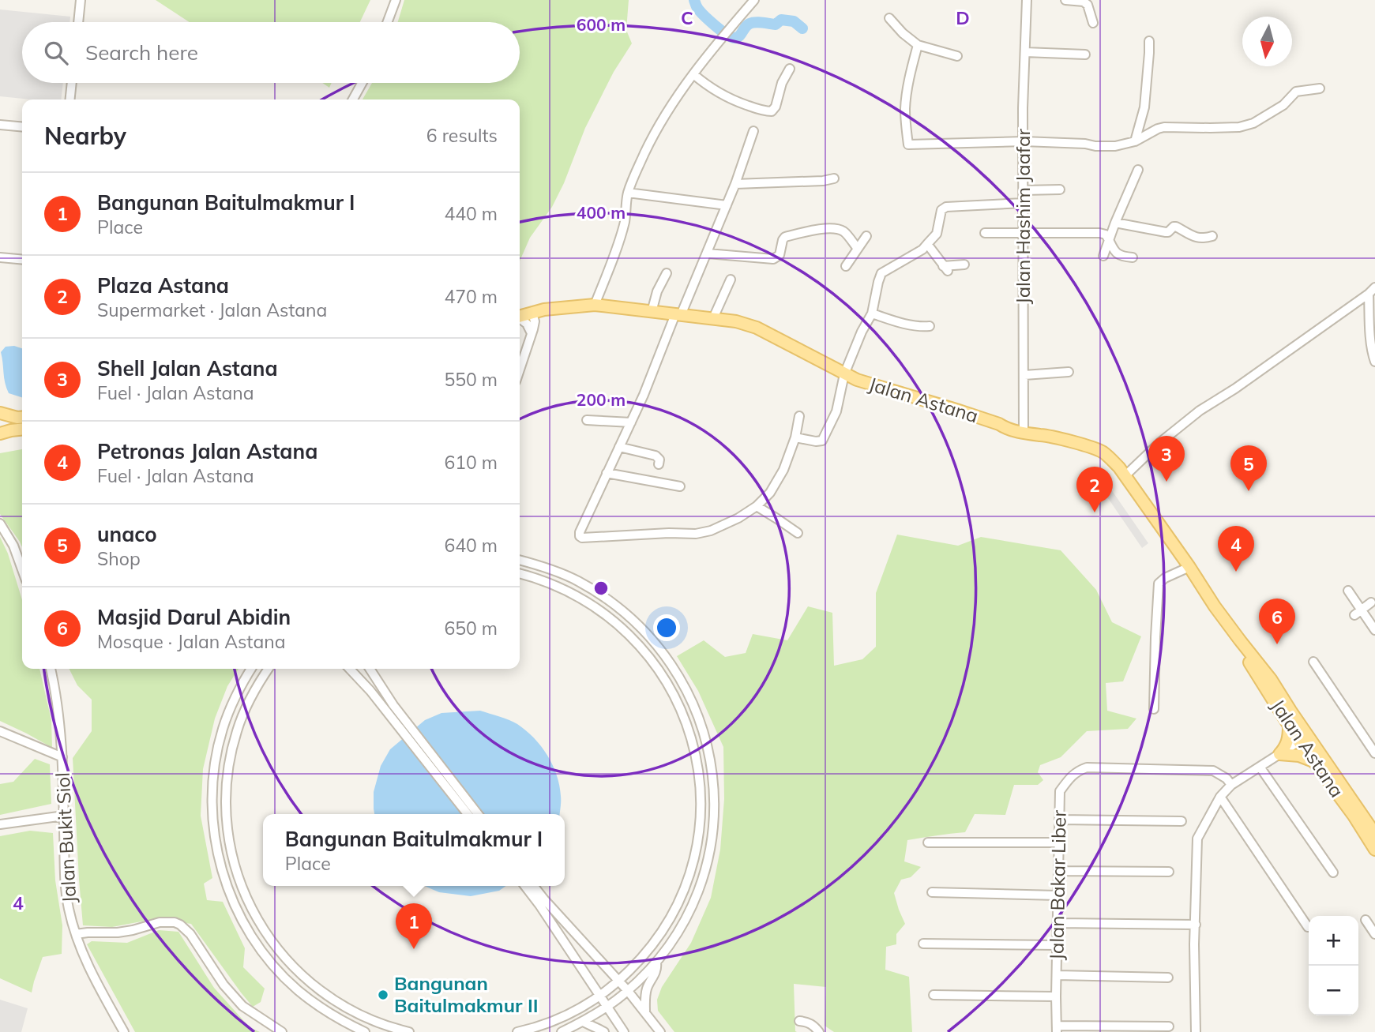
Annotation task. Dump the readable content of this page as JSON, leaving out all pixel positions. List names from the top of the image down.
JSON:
{
  "streets": {
    "main road": ["Jalan Astana"],
    "street": ["Jalan Hashim Jaafar", "Jalan Bukit Siol", "Jalan Bakar Liber"]
  },
  "crossings": [
    ["Jalan Hashim Jaafar", "Jalan Astana"]
  ],
  "places": ["Bangunan Baitulmakmur II"],
  "north": "bottom",
  "page": {
    "search": "Search here",
    "heading": ["Nearby", "6 results"],
    "list": [
      {
        "mark": "1",
        "name": "Bangunan Baitulmakmur I",
        "note": "Place",
        "value": "440 m"
      },
      {
        "mark": "2",
        "name": "Plaza Astana",
        "note": "Supermarket · Jalan Astana",
        "value": "470 m"
      },
      {
        "mark": "3",
        "name": "Shell Jalan Astana",
        "note": "Fuel · Jalan Astana",
        "value": "550 m"
      },
      {
        "mark": "4",
        "name": "Petronas Jalan Astana",
        "note": "Fuel · Jalan Astana",
        "value": "610 m"
      },
      {
        "mark": "5",
        "name": "unaco",
        "note": "Shop",
        "value": "640 m"
      },
      {
        "mark": "6",
        "name": "Masjid Darul Abidin",
        "note": "Mosque · Jalan Astana",
        "value": "650 m"
      }
    ],
    "pins": [
      "3",
      "5",
      "2",
      "4",
      "6",
      "1"
    ],
    "popup": ["Bangunan Baitulmakmur I", "Place"],
    "map_buttons": ["+", "−"]
  },
  "grid": {
    "columns": ["C", "D"],
    "rows": ["4"]
  },
  "rings": ["600 m", "400 m", "200 m"]
}
